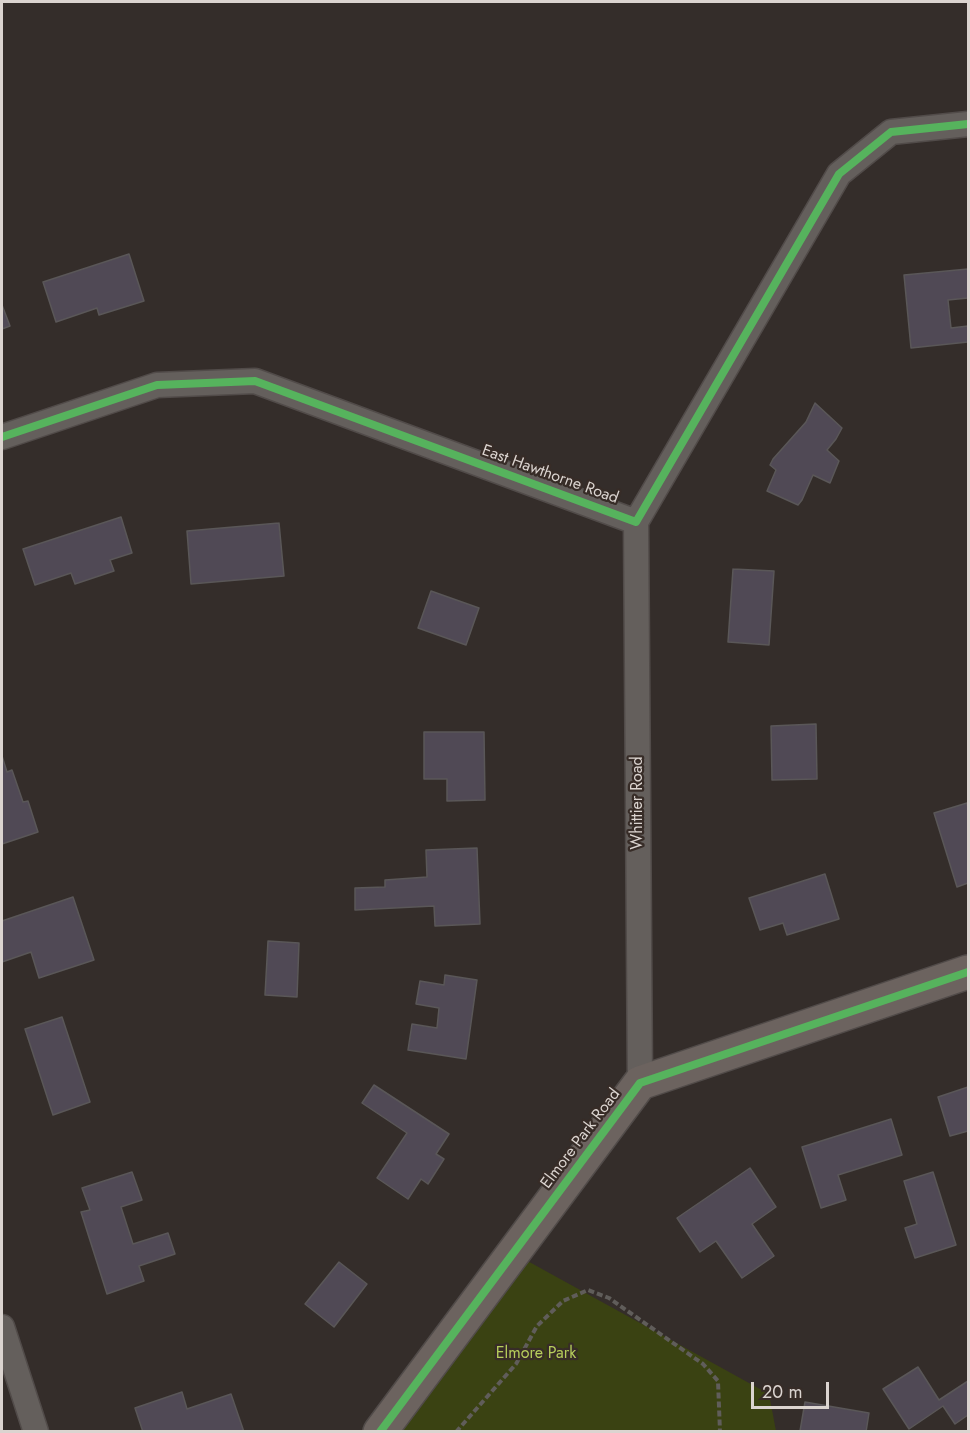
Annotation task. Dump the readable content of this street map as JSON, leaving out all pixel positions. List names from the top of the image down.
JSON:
{
  "streets": {
    "street": ["East Hawthorne Road", "Whittier Road", "Elmore Park Road"]
  },
  "crossings": [
    ["East Hawthorne Road", "Whittier Road"],
    ["Whittier Road", "Elmore Park Road"]
  ],
  "parks": ["Elmore Park"],
  "scale_bar": "20 m"
}
